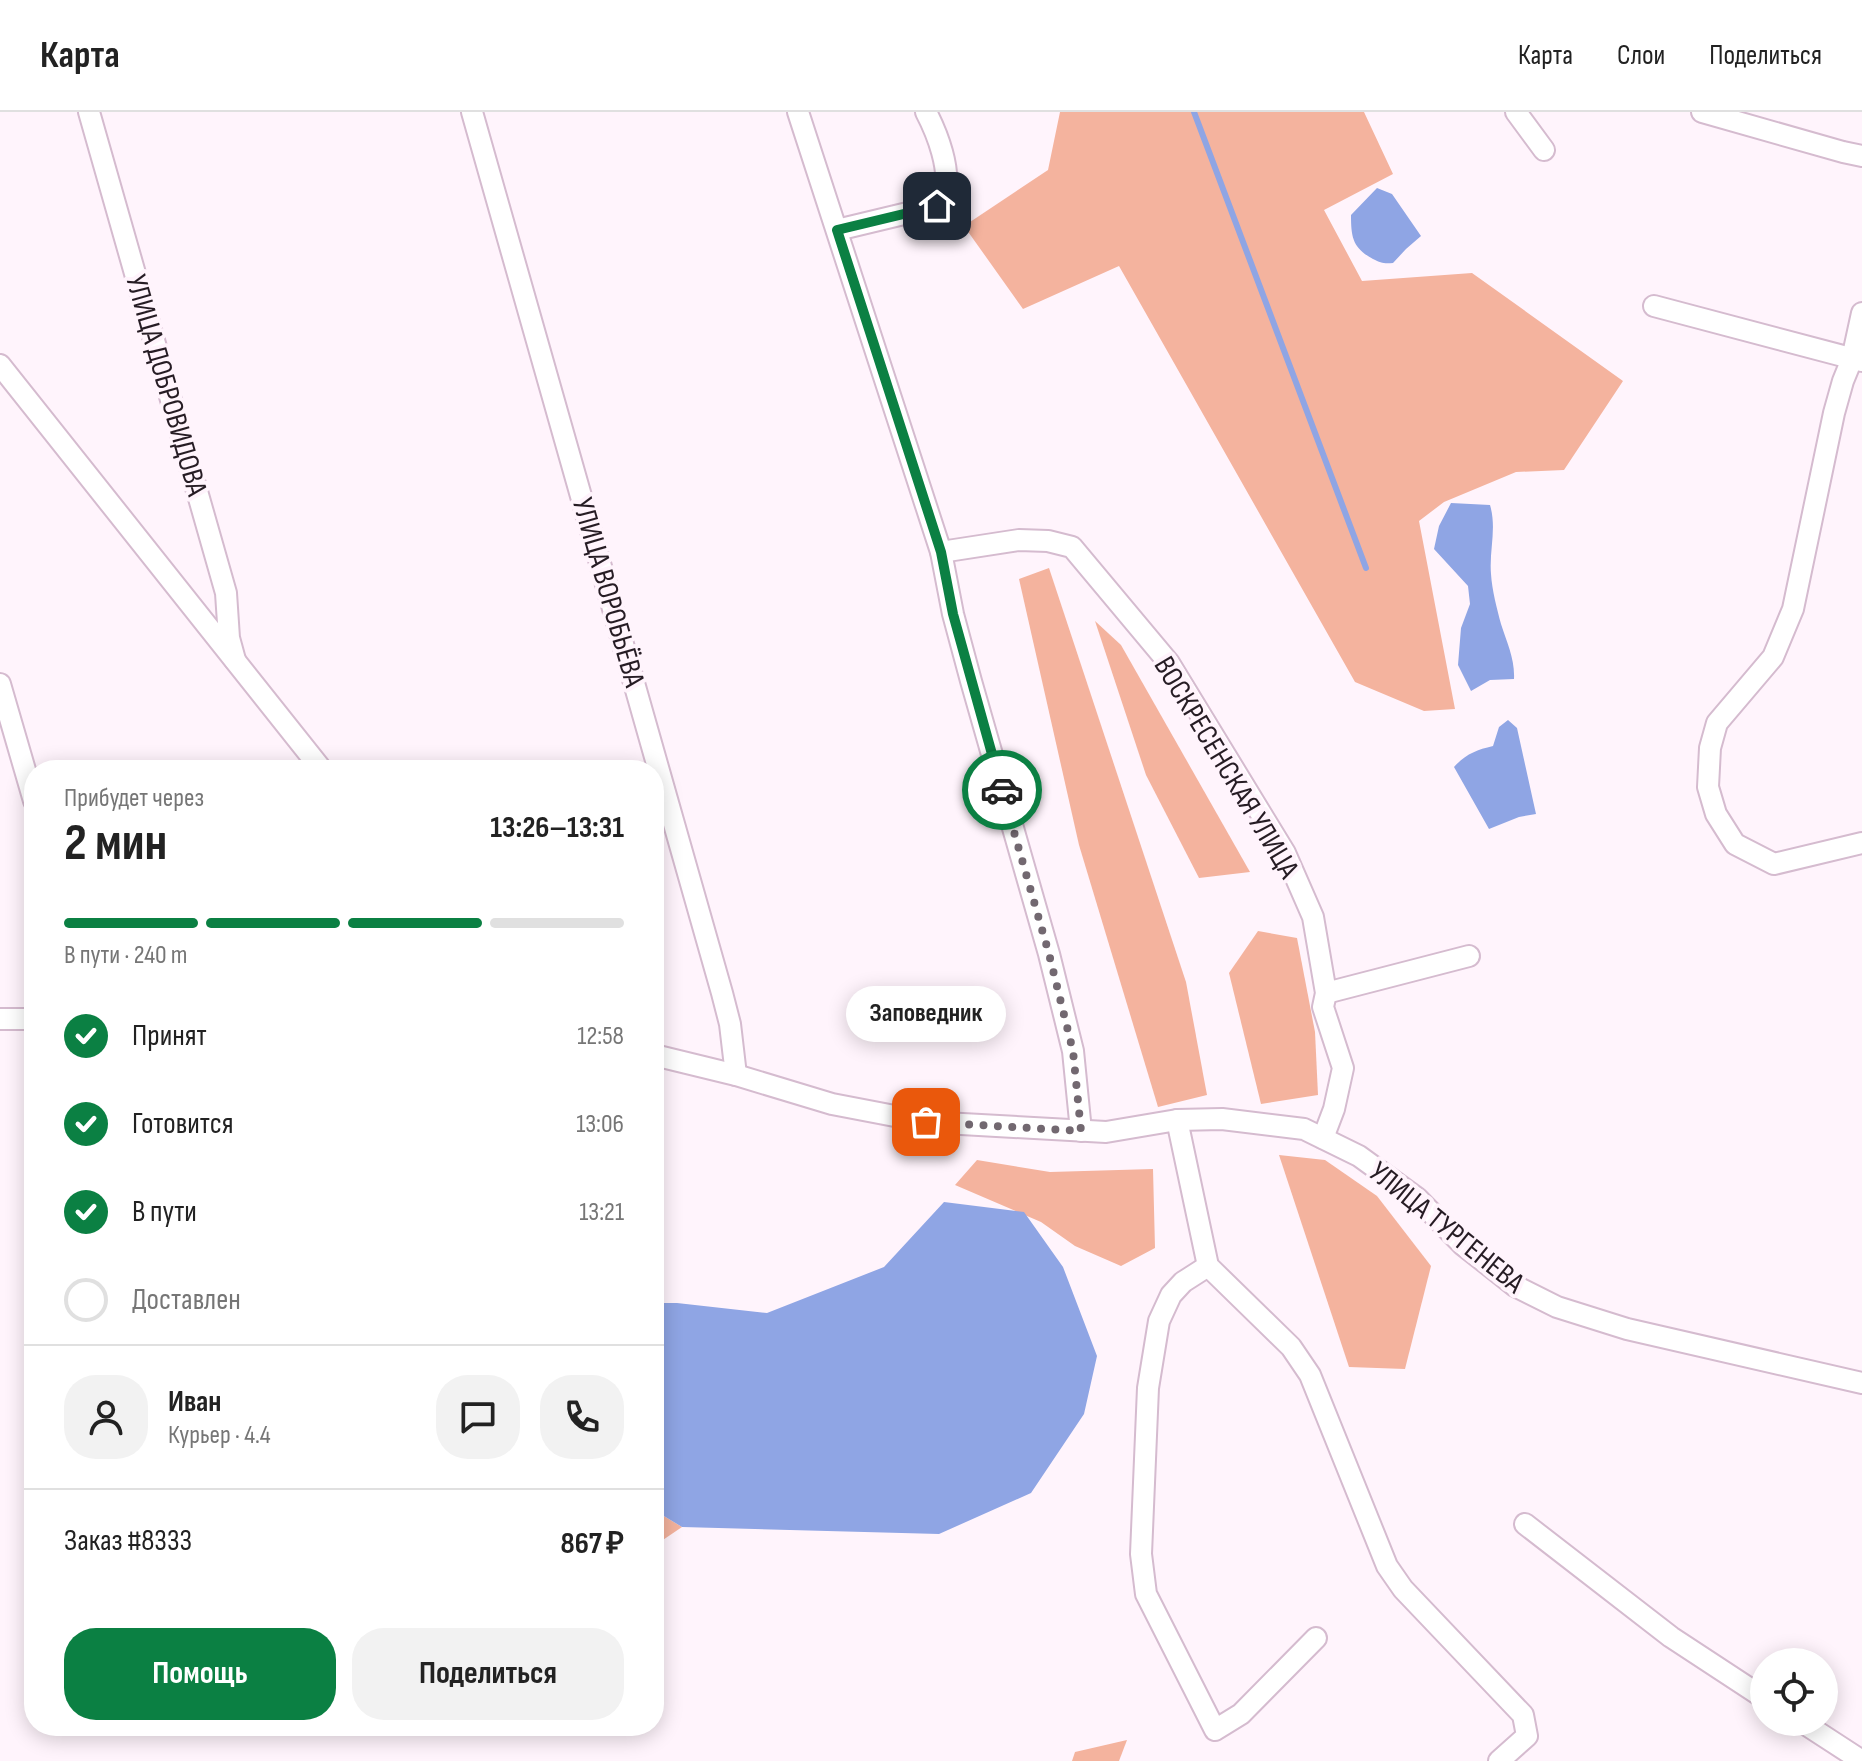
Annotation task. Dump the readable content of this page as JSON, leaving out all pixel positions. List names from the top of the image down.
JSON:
{
  "streets": {
    "street": [
      "УЛИЦА ДОБРОВИДОВА",
      "УЛИЦА ВОРОБЬЁВА",
      "ВОСКРЕСЕНСКАЯ УЛИЦА",
      "УЛИЦА ТУРГЕНЕВА"
    ]
  },
  "crossings": [
    ["УЛИЦА ВОРОБЬЁВА", "УЛИЦА ТУРГЕНЕВА"],
    ["ВОСКРЕСЕНСКАЯ УЛИЦА", "УЛИЦА ТУРГЕНЕВА"]
  ],
  "places": ["Заповедник"],
  "page": {
    "header": "Карта",
    "nav": ["Карта", "Слои", "Поделиться"],
    "heading": ["2 мин", "Прибудет через", "13:26–13:31"],
    "panel": [
      "Иван",
      "Курьер · 4.4",
      "Заказ #8333",
      "867 ₽"
    ],
    "bar": "В пути · 240 m",
    "bubble": "Заповедник",
    "list": [
      ["Принят", "12:58"],
      ["Готовится", "13:06"],
      ["В пути", "13:21"],
      "Доставлен"
    ],
    "buttons": ["Помощь", "Поделиться"]
  }
}
